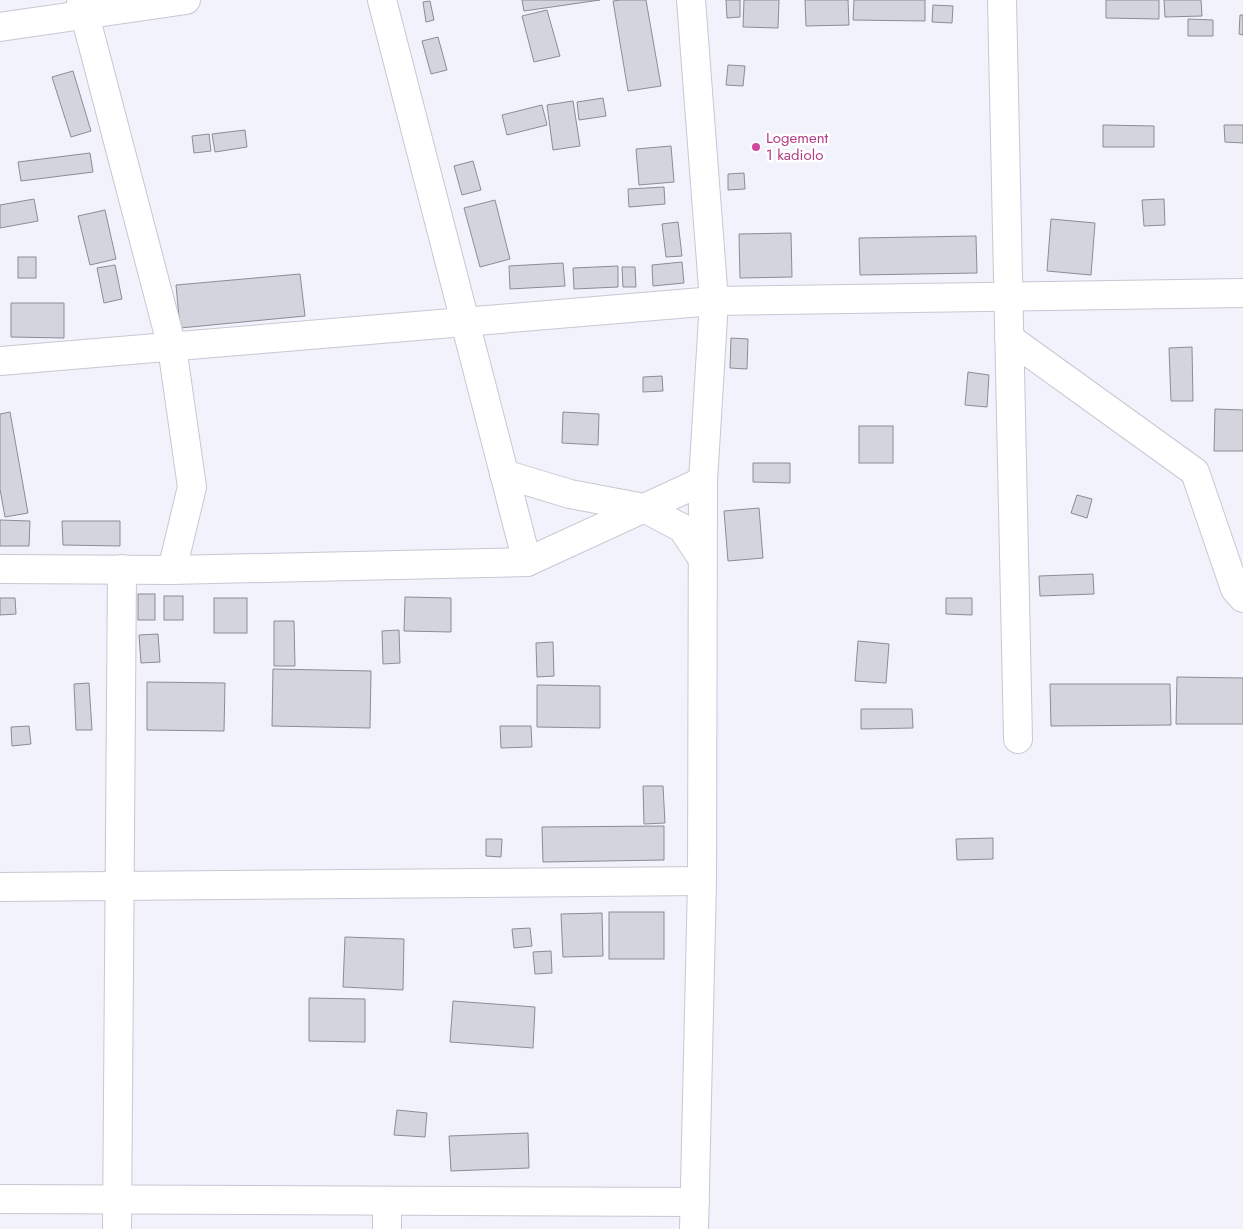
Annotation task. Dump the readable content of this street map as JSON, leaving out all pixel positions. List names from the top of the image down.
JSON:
{
  "places": ["Logement 1 kadiolo"]
}
